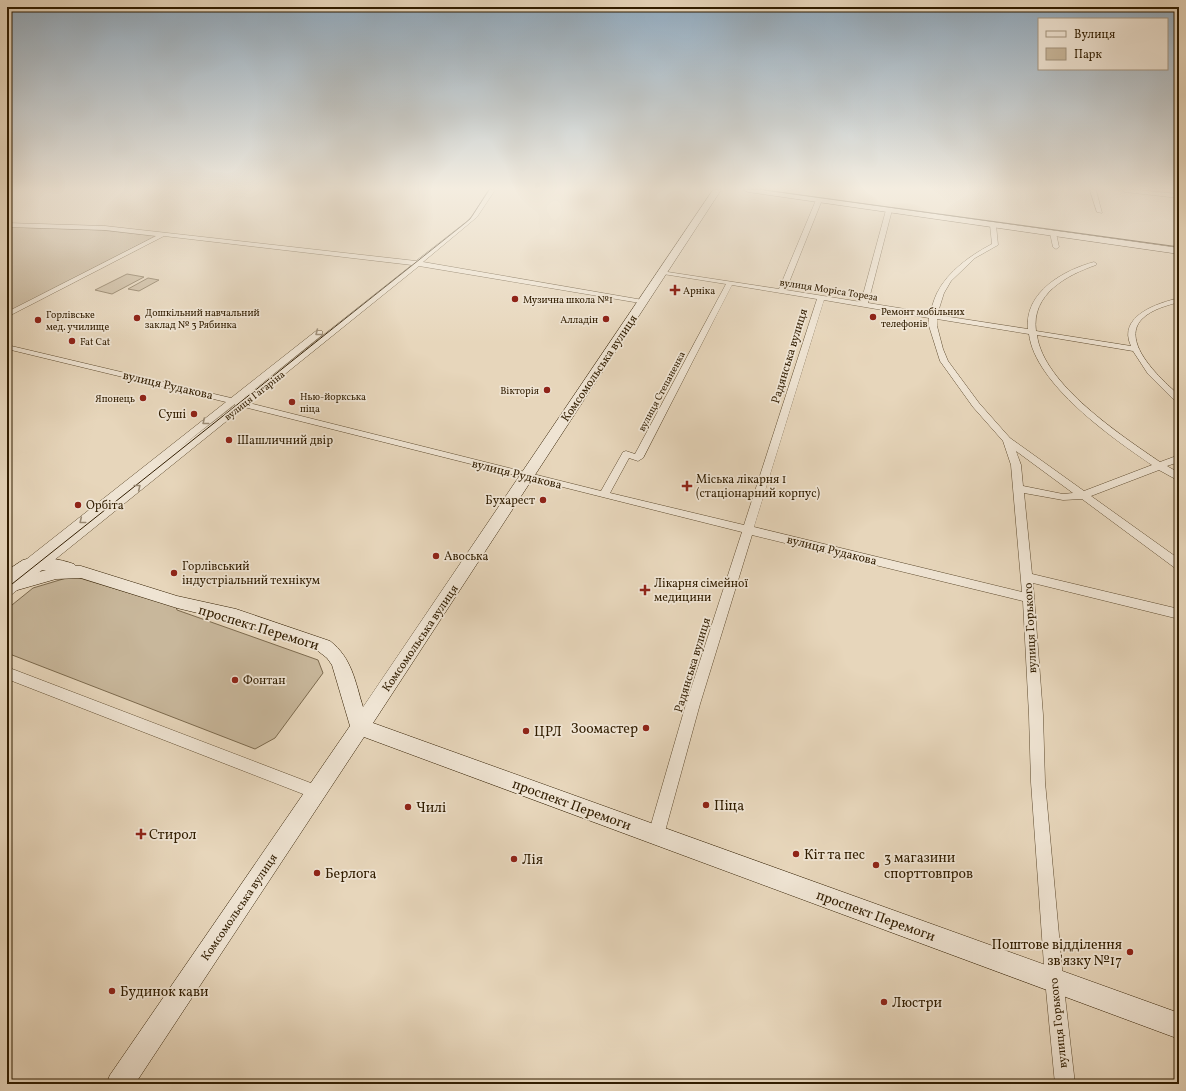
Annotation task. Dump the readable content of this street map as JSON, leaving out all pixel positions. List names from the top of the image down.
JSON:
{
  "streets": {
    "main road": ["Комсомольська вулиця", "вулиця Гагаріна", "проспект Перемоги"],
    "street": [
      "вулиця Моріса Тореза",
      "Радянська вулиця",
      "вулиця Рудакова",
      "вулиця Степаненка",
      "вулиця Горького"
    ]
  },
  "crossings": [
    ["вулиця Моріса Тореза", "Радянська вулиця"],
    ["вулиця Моріса Тореза", "Комсомольська вулиця"],
    ["вулиця Моріса Тореза", "вулиця Степаненка"],
    ["вулиця Моріса Тореза", "вулиця Горького"],
    ["Радянська вулиця", "вулиця Рудакова"],
    ["Радянська вулиця", "проспект Перемоги"],
    ["Комсомольська вулиця", "вулиця Рудакова"],
    ["Комсомольська вулиця", "проспект Перемоги"],
    ["вулиця Рудакова", "вулиця Степаненка"],
    ["вулиця Рудакова", "вулиця Гагаріна"],
    ["вулиця Рудакова", "вулиця Горького"],
    ["вулиця Гагаріна", "проспект Перемоги"],
    ["проспект Перемоги", "вулиця Горького"]
  ],
  "places": {
    "health": [
      "Арніка",
      "Міська лікарня 1 (стаціонарний корпус)",
      "Лікарня сімейної медицини",
      "Стирол"
    ],
    "other": [
      "Музична школа №1",
      "Ремонт мобільних телефонів",
      "Дошкільний навчальний заклад № 3 Рябинка",
      "Алладін",
      "Горлівське мед. училище",
      "Fat Cat",
      "Вікторія",
      "Японець",
      "Нью-йоркська піца",
      "Суші",
      "Шашличний двір",
      "Бухарест",
      "Орбіта",
      "Авоська",
      "Горлівський індустріальний технікум",
      "Фонтан",
      "Зоомастер",
      "ЦРЛ",
      "Піца",
      "Чилі",
      "Кіт та пес",
      "Лія",
      "3 магазини спорттовпров",
      "Берлога",
      "Поштове відділення зв'язку №17",
      "Будинок кави",
      "Люстри"
    ]
  },
  "legend": ["Вулиця", "Парк"]
}
